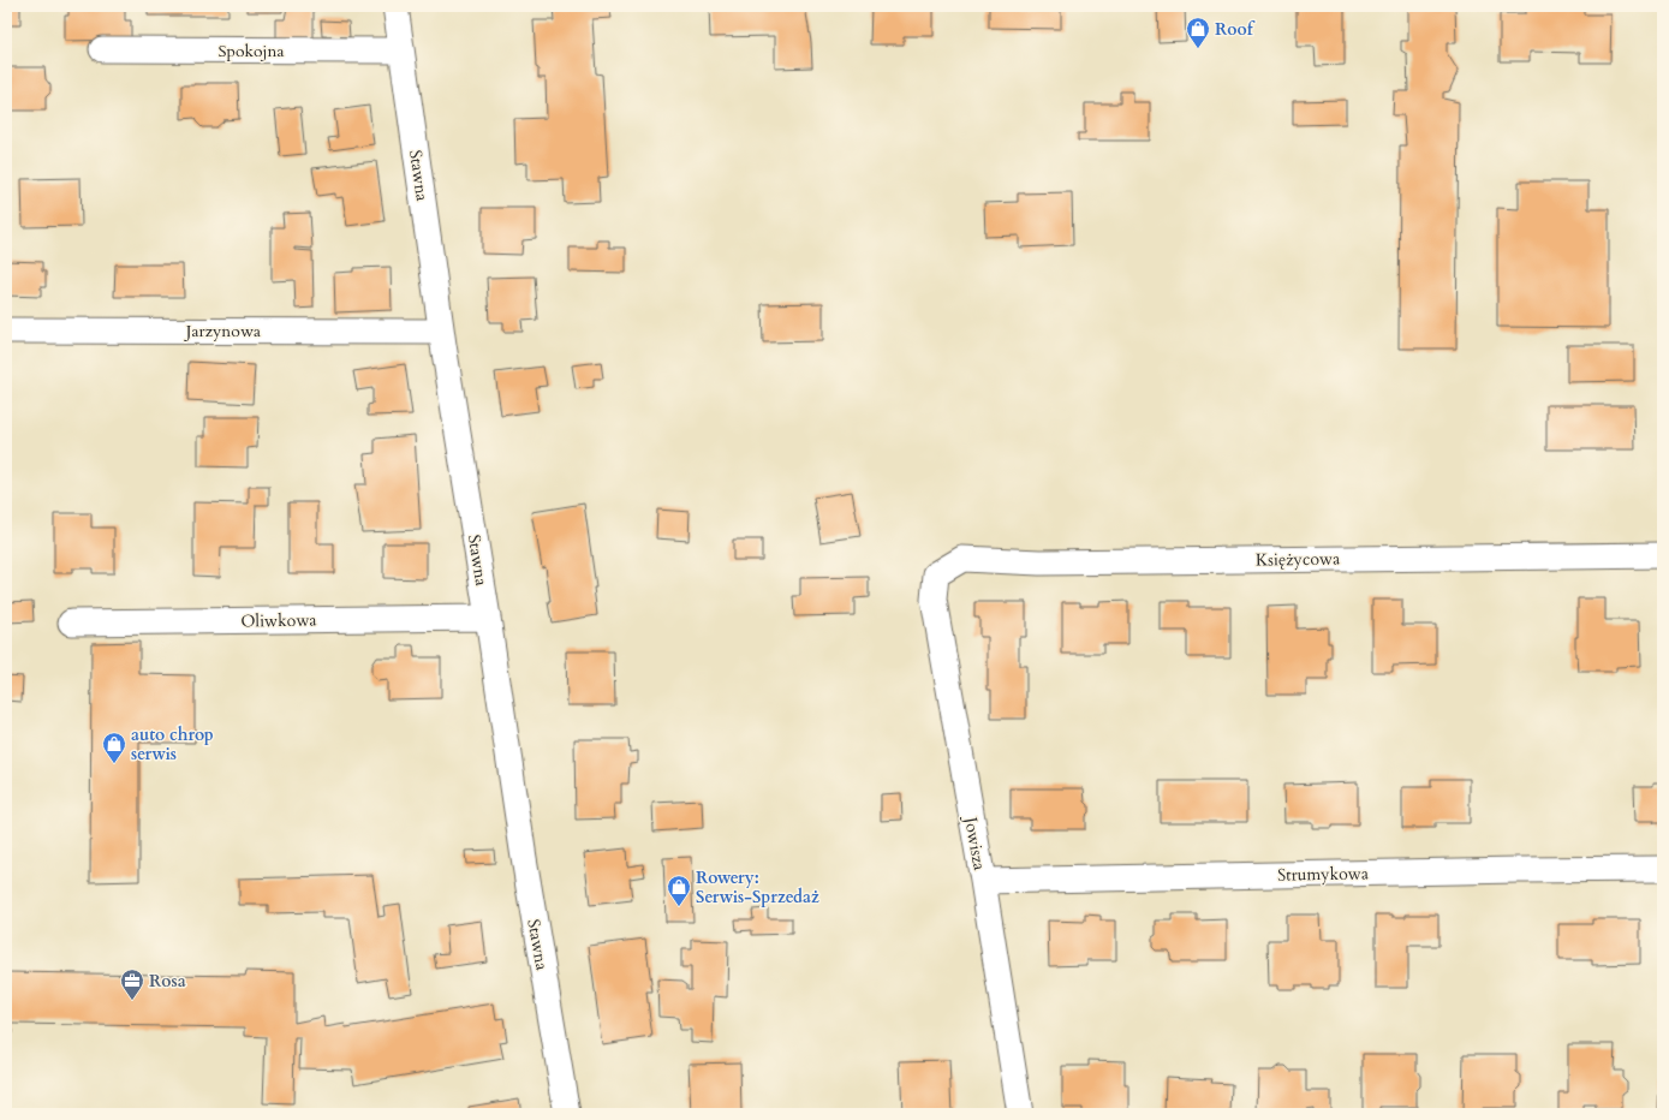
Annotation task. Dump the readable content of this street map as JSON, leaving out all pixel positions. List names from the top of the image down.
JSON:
{
  "streets": {
    "street": [
      "Spokojna",
      "Stawna",
      "Jarzynowa",
      "Księżycowa",
      "Oliwkowa",
      "Jowisza",
      "Strumykowa"
    ]
  },
  "crossings": [
    ["Spokojna", "Stawna"],
    ["Stawna", "Jarzynowa"],
    ["Stawna", "Oliwkowa"],
    ["Księżycowa", "Jowisza"],
    ["Jowisza", "Strumykowa"]
  ],
  "places": {
    "shop": ["Roof", "auto chrop serwis", "Rowery: Serwis-Sprzedaż"],
    "office": ["Rosa"]
  }
}
